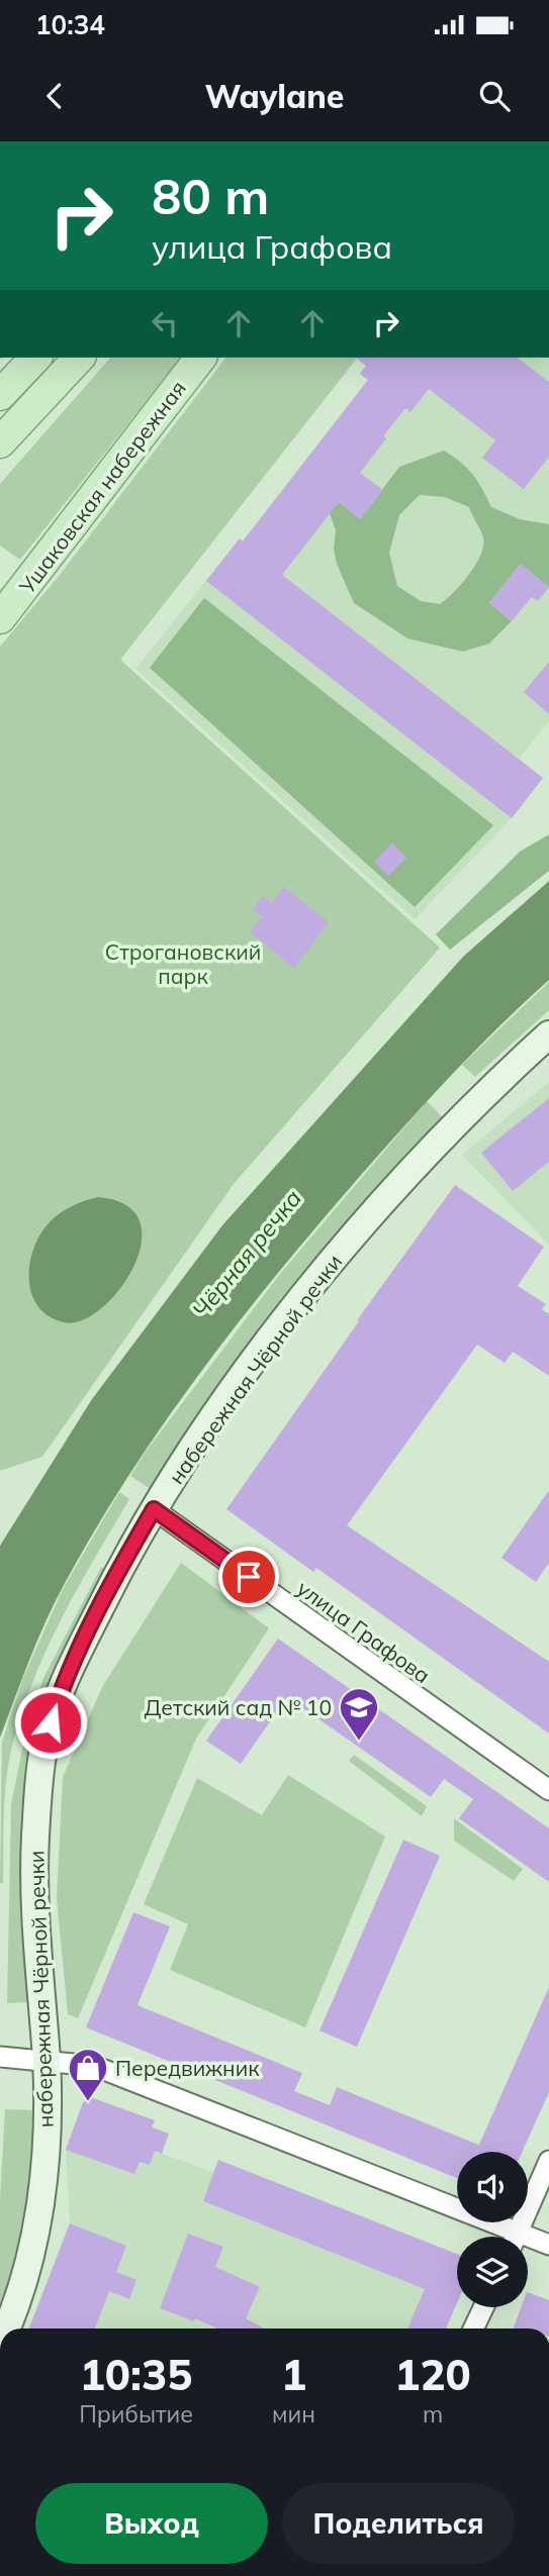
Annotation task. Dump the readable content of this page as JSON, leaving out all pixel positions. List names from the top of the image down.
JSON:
{
  "streets": {
    "main road": ["Ушаковская набережная"],
    "street": ["набережная Чёрной речки", "улица Графова"]
  },
  "crossings": [
    ["набережная Чёрной речки", "улица Графова"]
  ],
  "water": ["Чёрная речка"],
  "parks": ["Строгановский парк"],
  "places": {
    "school or university": ["Детский сад № 10"],
    "shop": ["Передвижник"]
  },
  "page": {
    "status": "10:34",
    "header": "Waylane",
    "turn": ["80 m", "улица Графова"],
    "eta": [
      "10:35",
      "Прибытие",
      "1",
      "мин",
      "120",
      "m"
    ],
    "buttons": ["Выход", "Поделиться"]
  }
}
